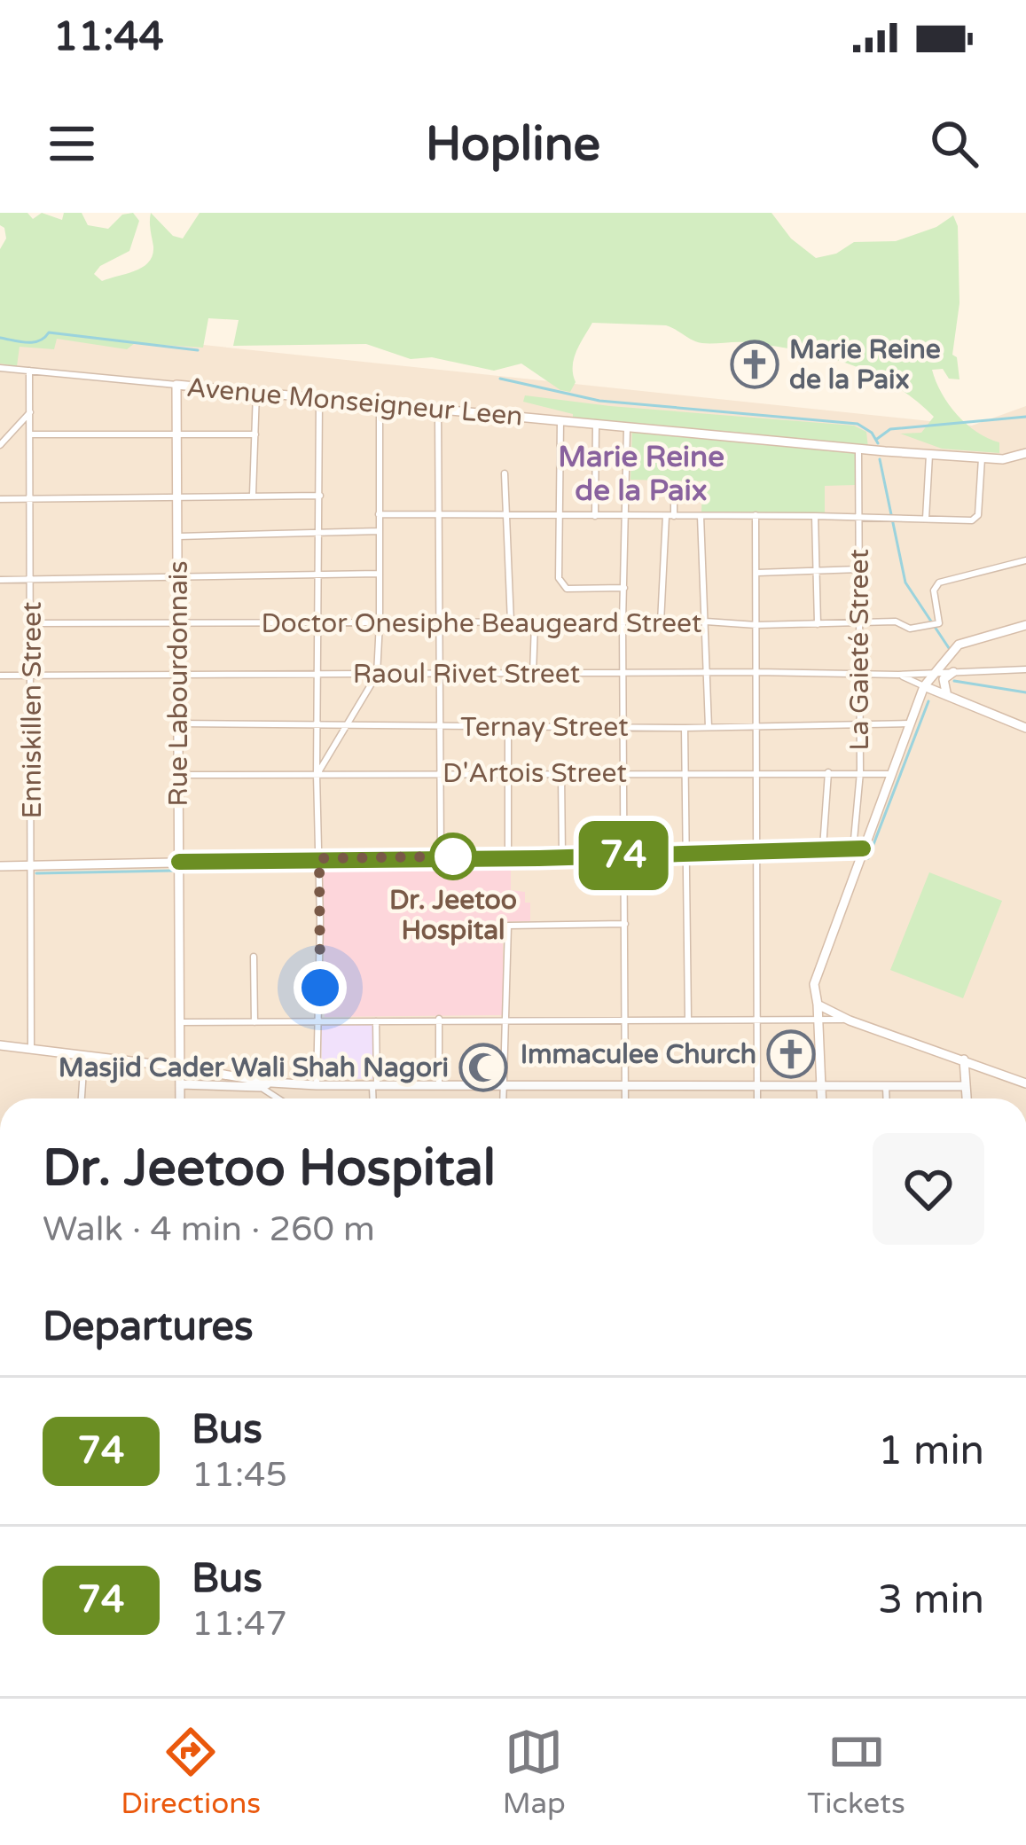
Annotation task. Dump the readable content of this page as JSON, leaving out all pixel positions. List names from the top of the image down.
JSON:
{
  "streets": {
    "main road": ["Avenue Monseigneur Leen", "Rue Labourdonnais"],
    "street": [
      "Doctor Onesiphe Beaugeard Street",
      "La Gaieté Street",
      "Raoul Rivet Street",
      "Enniskillen Street",
      "Ternay Street",
      "D'Artois Street"
    ]
  },
  "crossings": [
    ["Avenue Monseigneur Leen", "La Gaieté Street"],
    ["Avenue Monseigneur Leen", "Rue Labourdonnais"],
    ["Avenue Monseigneur Leen", "Enniskillen Street"],
    ["Doctor Onesiphe Beaugeard Street", "La Gaieté Street"],
    ["Doctor Onesiphe Beaugeard Street", "Rue Labourdonnais"],
    ["Doctor Onesiphe Beaugeard Street", "Enniskillen Street"],
    ["La Gaieté Street", "Raoul Rivet Street"],
    ["La Gaieté Street", "Ternay Street"],
    ["La Gaieté Street", "D'Artois Street"],
    ["Raoul Rivet Street", "Rue Labourdonnais"],
    ["Raoul Rivet Street", "Enniskillen Street"],
    ["Rue Labourdonnais", "Ternay Street"],
    ["Rue Labourdonnais", "D'Artois Street"]
  ],
  "districts": ["Marie Reine de la Paix"],
  "places": {
    "church": ["Marie Reine de la Paix", "Immaculee Church"],
    "other": ["Dr. Jeetoo Hospital"],
    "mosque": ["Masjid Cader Wali Shah Nagori"]
  },
  "lines": ["bus line 74"],
  "page": {
    "status": "11:44",
    "header": "Hopline",
    "on_map": "74",
    "heading": [
      ["Dr. Jeetoo Hospital", "Walk · 4 min · 260 m"],
      "Departures"
    ],
    "list": [
      {
        "mark": "74",
        "name": "Bus",
        "note": "11:45",
        "value": "1 min"
      },
      {
        "mark": "74",
        "name": "Bus",
        "note": "11:47",
        "value": "3 min"
      }
    ],
    "tabs": ["Directions", "Map", "Tickets"]
  }
}
